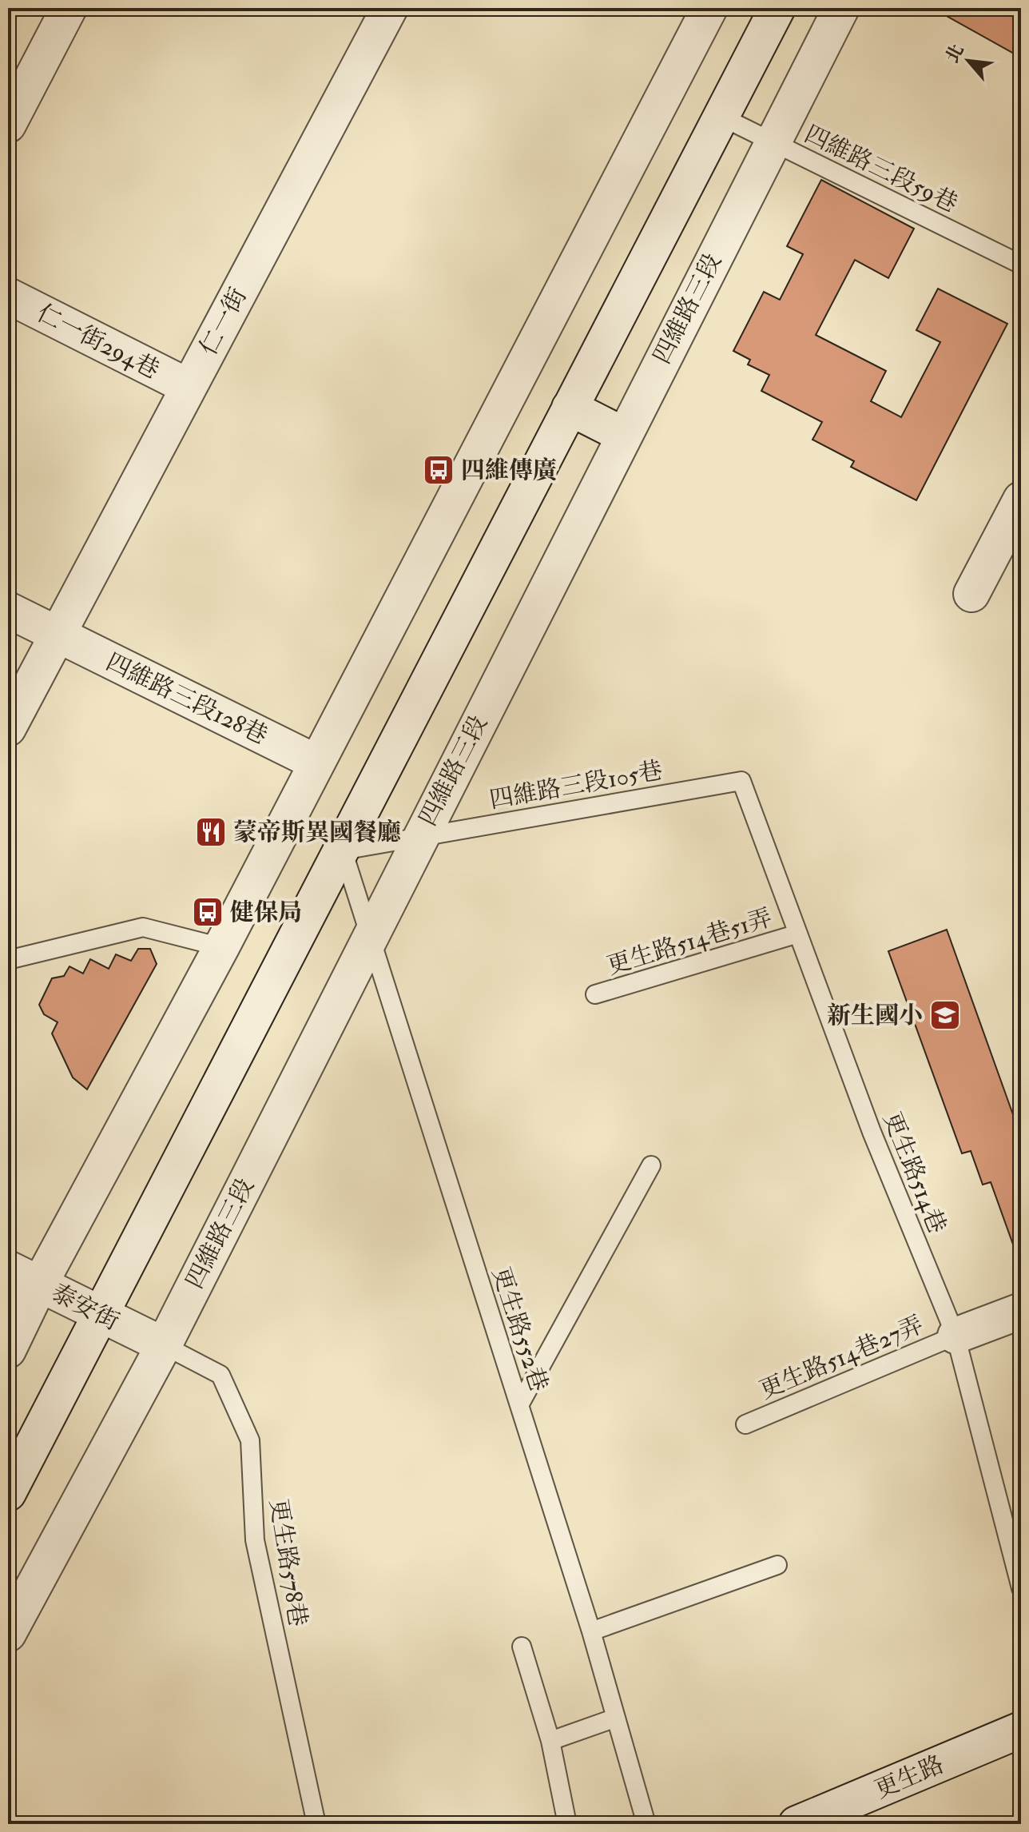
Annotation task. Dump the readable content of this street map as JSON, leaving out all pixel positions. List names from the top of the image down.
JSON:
{
  "streets": {
    "street": [
      "四維路三段",
      "仁一街",
      "仁一街294巷",
      "四維路三段128巷",
      "泰安街",
      "更生路"
    ],
    "lane": [
      "四維路三段59巷",
      "四維路三段105巷",
      "更生路514巷51弄",
      "更生路514巷",
      "更生路552巷",
      "更生路514巷27弄",
      "更生路578巷"
    ]
  },
  "crossings": [
    ["四維路三段59巷", "四維路三段"],
    ["四維路三段", "四維路三段105巷"],
    ["四維路三段", "泰安街"],
    ["四維路三段", "更生路552巷"],
    ["四維路三段", "更生路578巷"],
    ["仁一街", "仁一街294巷"],
    ["仁一街", "四維路三段128巷"],
    ["四維路三段105巷", "更生路514巷"],
    ["四維路三段105巷", "更生路552巷"],
    ["更生路514巷51弄", "更生路514巷"],
    ["更生路514巷", "更生路514巷27弄"],
    ["泰安街", "更生路578巷"]
  ],
  "places": {
    "bus stop": ["四維傳廣", "健保局"],
    "restaurant": ["蒙帝斯異國餐廳"],
    "school or university": ["新生國小"]
  },
  "north": "top left"
}
